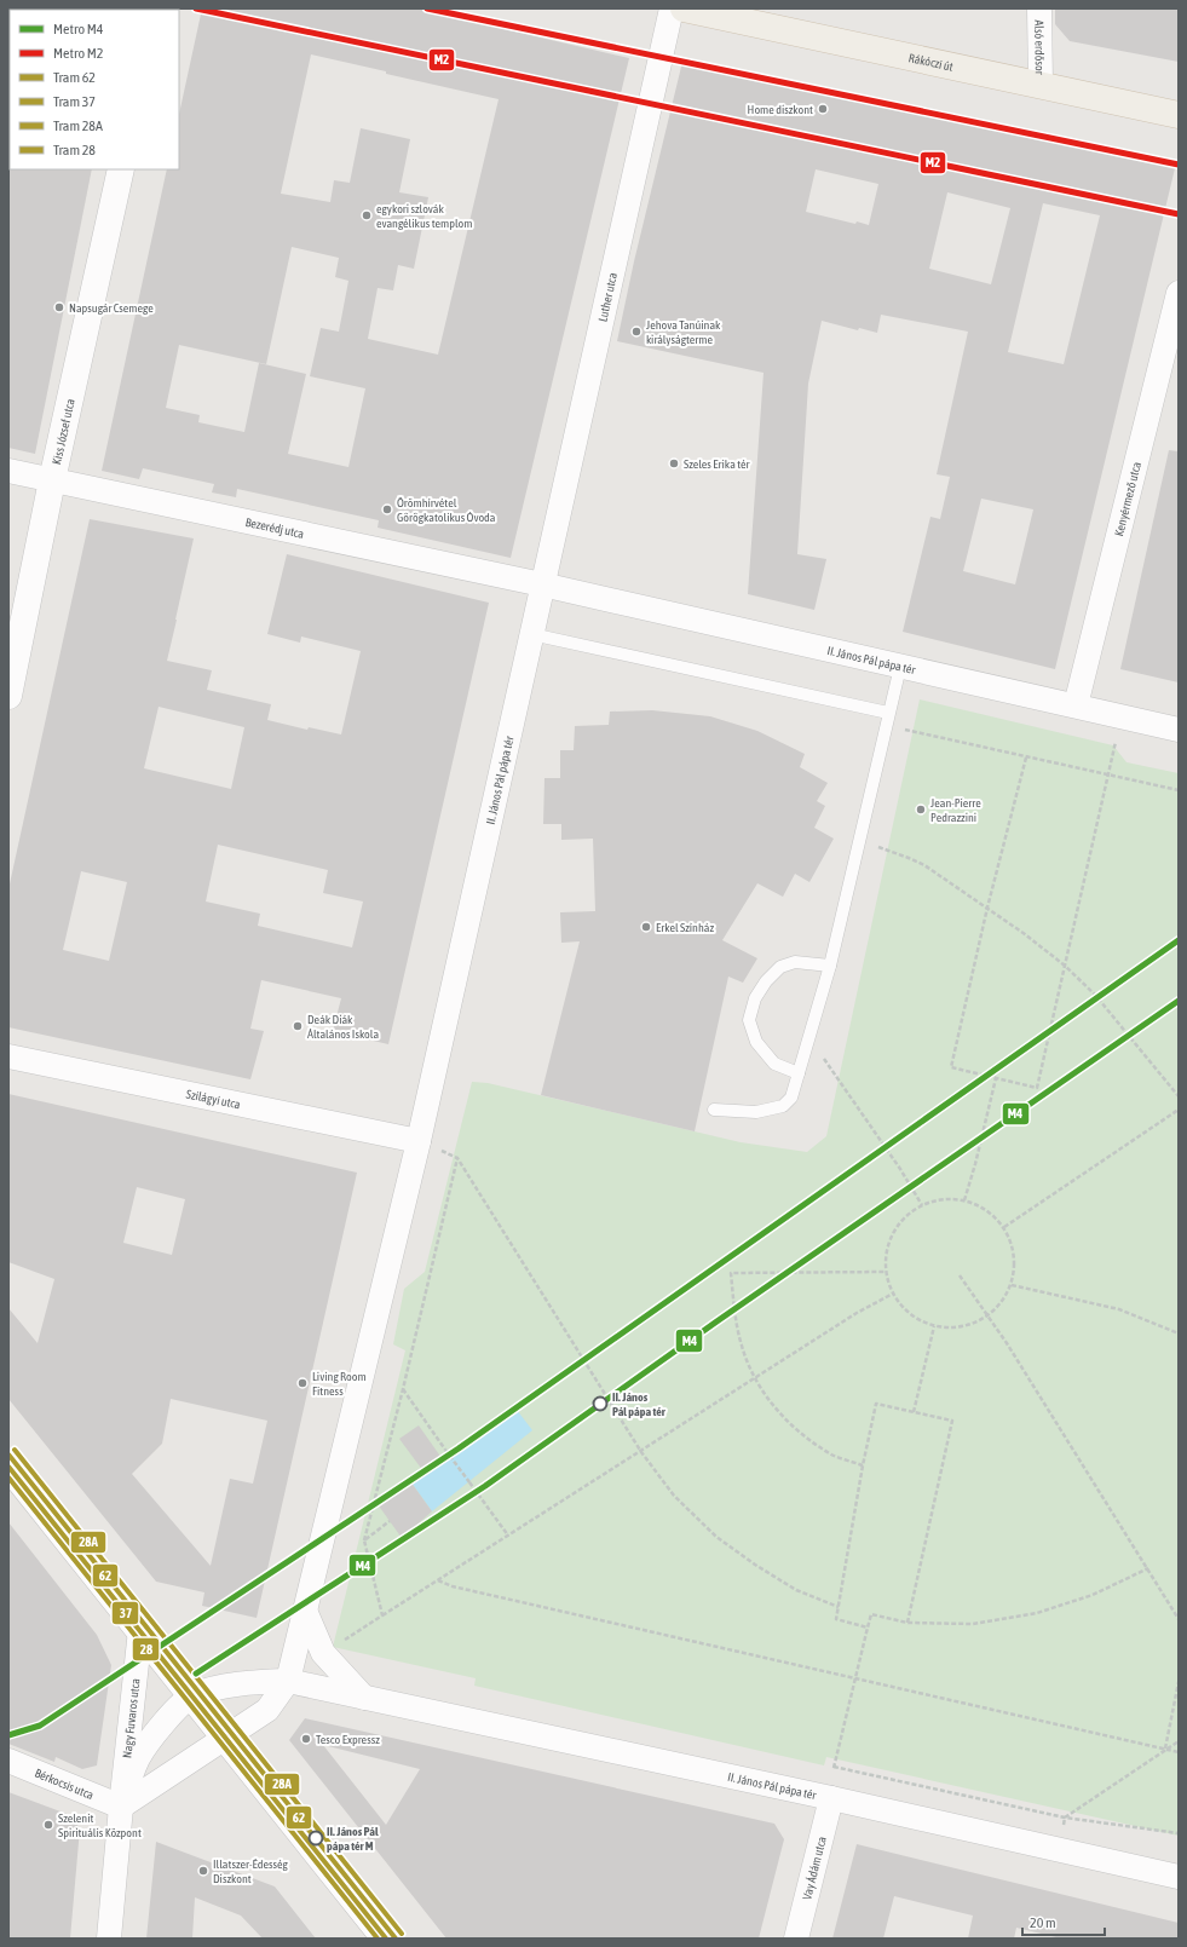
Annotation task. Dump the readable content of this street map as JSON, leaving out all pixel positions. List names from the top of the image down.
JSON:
{
  "streets": {
    "main road": ["Rákóczi út"],
    "street": [
      "Alsó erdősor",
      "Luther utca",
      "Kiss József utca",
      "Kenyérmező utca",
      "Bezerédj utca",
      "II. János Pál pápa tér",
      "Szilágyi utca",
      "Nagy Fuvaros utca",
      "Bérkocsis utca",
      "Vay Ádám utca"
    ]
  },
  "crossings": [
    ["Alsó erdősor", "Rákóczi út"],
    ["Luther utca", "Bezerédj utca"],
    ["Luther utca", "II. János Pál pápa tér"],
    ["Kiss József utca", "Bezerédj utca"],
    ["Kenyérmező utca", "II. János Pál pápa tér"],
    ["Bezerédj utca", "II. János Pál pápa tér"],
    ["II. János Pál pápa tér", "Szilágyi utca"],
    ["II. János Pál pápa tér", "Nagy Fuvaros utca"],
    ["II. János Pál pápa tér", "Vay Ádám utca"],
    ["Nagy Fuvaros utca", "Bérkocsis utca"]
  ],
  "places": [
    "Home diszkont",
    "egykori szlovák evangélikus templom",
    "Napsugár Csemege",
    "Jehova Tanúinak királyságterme",
    "Szeles Erika tér",
    "Örömhírvétel Görögkatolikus Óvoda",
    "Jean-Pierre Pedrazzini",
    "Erkel Színház",
    "Deák Diák Általános Iskola",
    "Living Room Fitness",
    "II. János Pál pápa tér",
    "Tesco Expressz",
    "Szelenit Spirituális Központ",
    "II. János Pál pápa tér M",
    "Illatszer-Édesség Diszkont"
  ],
  "lines": [
    "metro line M2",
    "metro line M4",
    "tram line 28A",
    "tram line 62",
    "tram line 37",
    "tram line 28"
  ],
  "legend": [
    "Metro M4",
    "Metro M2",
    "Tram 62",
    "Tram 37",
    "Tram 28A",
    "Tram 28"
  ],
  "scale_bar": "20 m"
}
